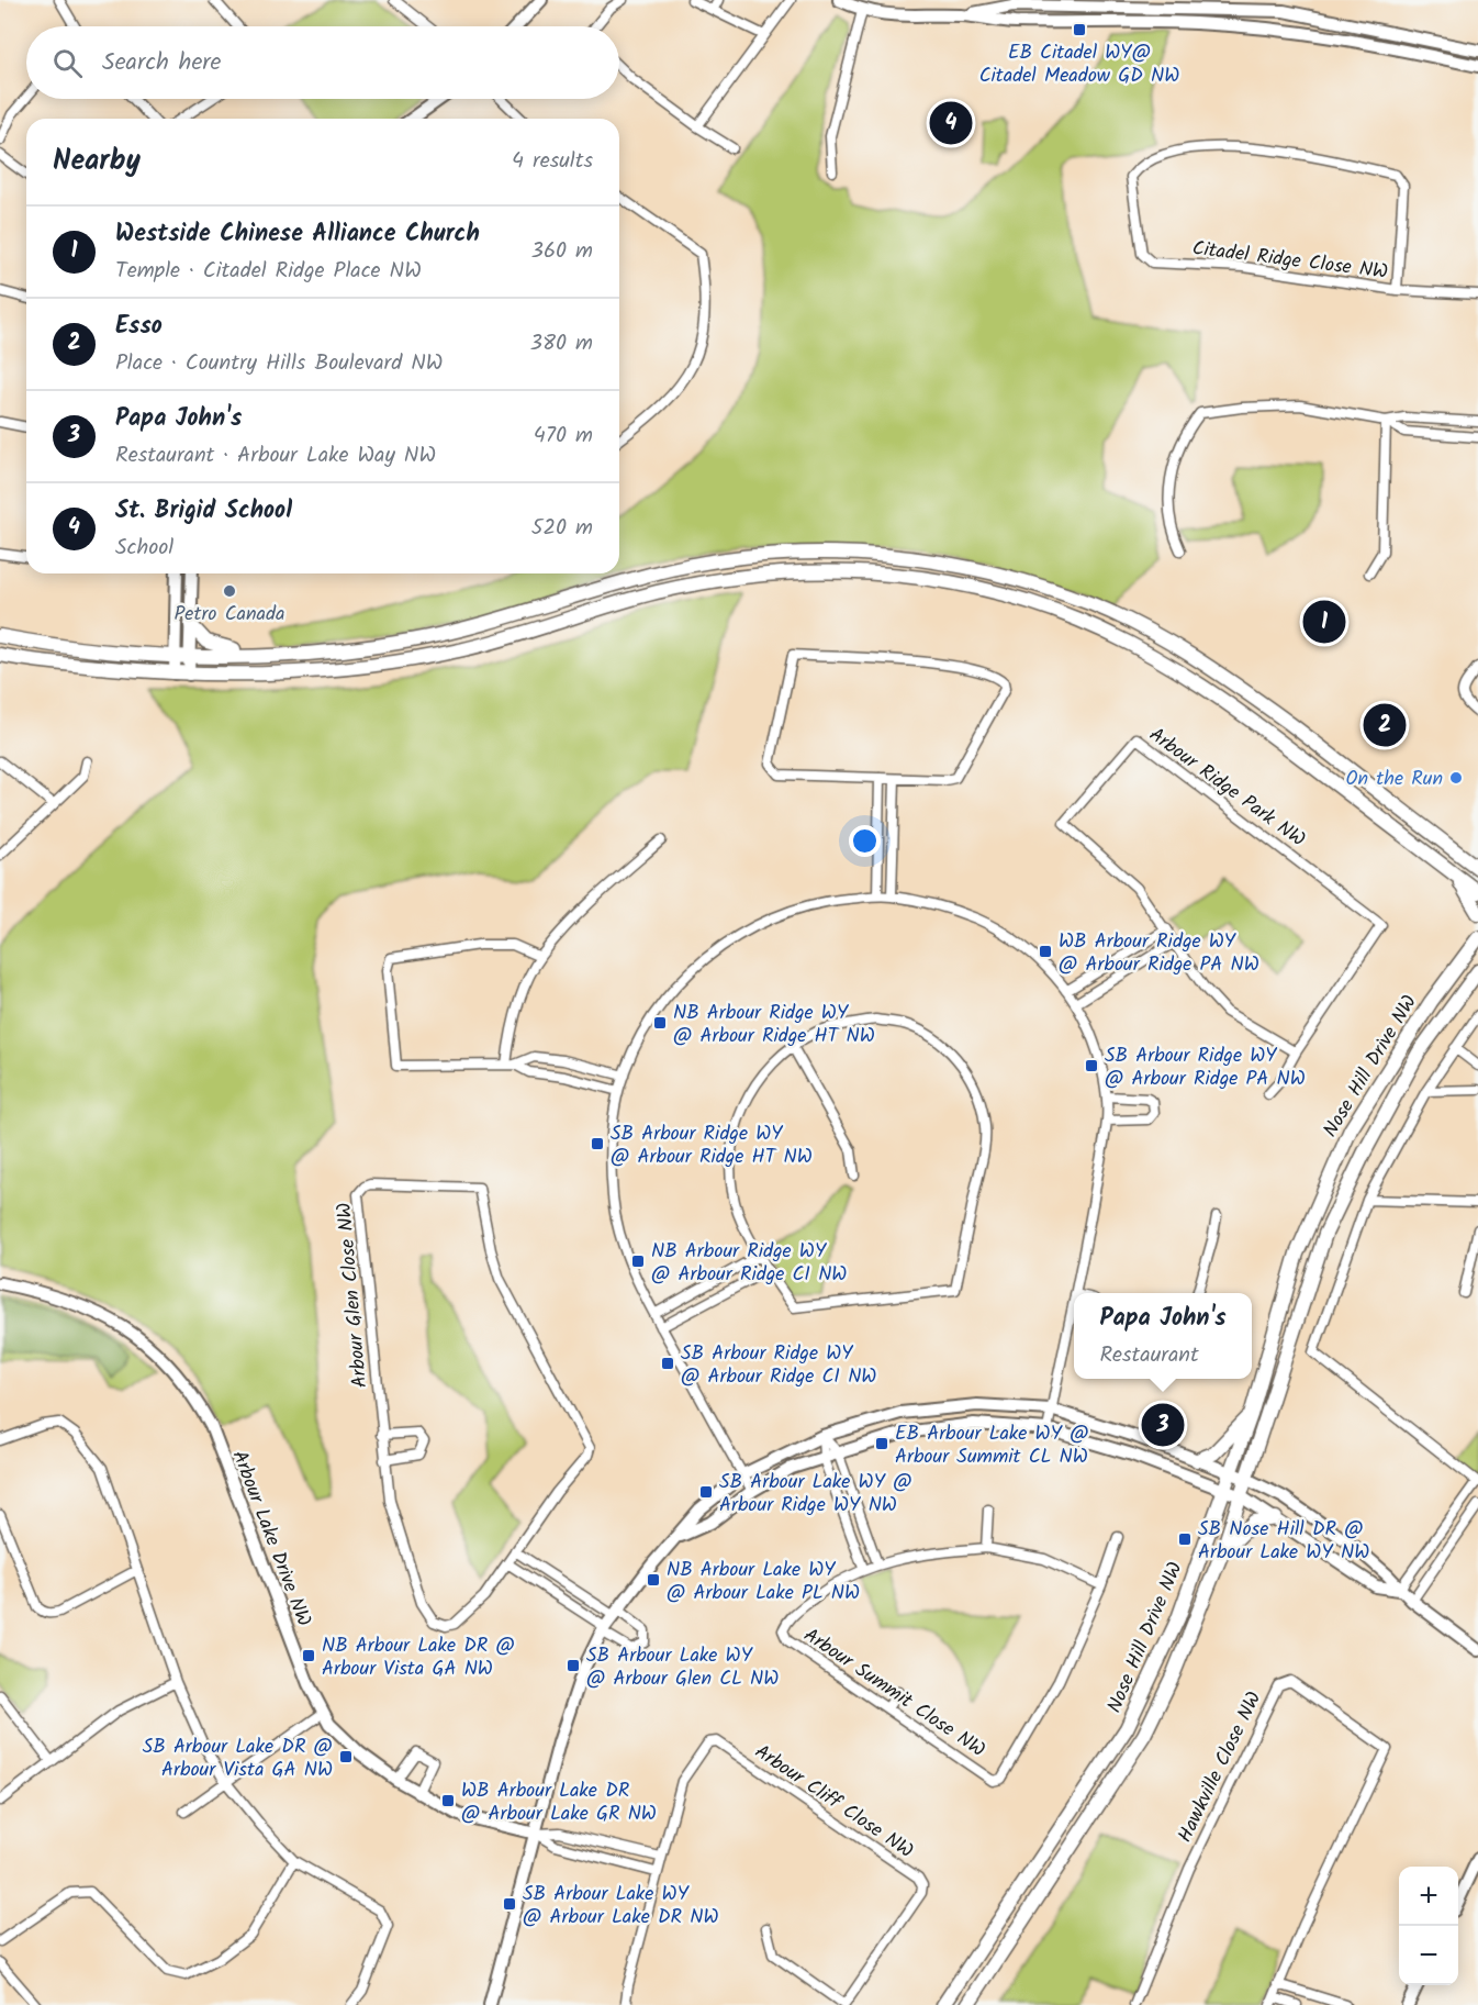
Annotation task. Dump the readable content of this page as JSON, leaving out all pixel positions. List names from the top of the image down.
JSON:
{
  "streets": {
    "main road": ["Nose Hill Drive NW"],
    "street": [
      "Citadel Ridge Close NW",
      "Arbour Ridge Park NW",
      "Arbour Glen Close NW",
      "Arbour Lake Drive NW",
      "Arbour Summit Close NW",
      "Hawkville Close NW",
      "Arbour Cliff Close NW"
    ]
  },
  "places": {
    "transit": [
      "EB Citadel WY@ Citadel Meadow GD NW",
      "WB Arbour Ridge WY @ Arbour Ridge PA NW",
      "NB Arbour Ridge WY @ Arbour Ridge HT NW",
      "SB Arbour Ridge WY @ Arbour Ridge PA NW",
      "SB Arbour Ridge WY @ Arbour Ridge HT NW",
      "NB Arbour Ridge WY @ Arbour Ridge CI NW",
      "SB Arbour Ridge WY @ Arbour Ridge CI NW",
      "EB Arbour Lake WY @ Arbour Summit CL NW",
      "SB Arbour Lake WY @ Arbour Ridge WY NW",
      "SB Nose Hill DR @ Arbour Lake WY NW",
      "NB Arbour Lake WY @ Arbour Lake PL NW",
      "NB Arbour Lake DR @ Arbour Vista GA NW",
      "SB Arbour Lake WY @ Arbour Glen CL NW",
      "SB Arbour Lake DR @ Arbour Vista GA NW",
      "WB Arbour Lake DR @ Arbour Lake GR NW",
      "SB Arbour Lake WY @ Arbour Lake DR NW"
    ],
    "other": ["Petro Canada", "On the Run"]
  },
  "page": {
    "search": "Search here",
    "pins": [
      "4",
      "1",
      "2",
      "3"
    ],
    "heading": ["Nearby", "4 results"],
    "list": [
      {
        "mark": "1",
        "name": "Westside Chinese Alliance Church",
        "note": "Temple · Citadel Ridge Place NW",
        "value": "360 m"
      },
      {
        "mark": "2",
        "name": "Esso",
        "note": "Place · Country Hills Boulevard NW",
        "value": "380 m"
      },
      {
        "mark": "3",
        "name": "Papa John's",
        "note": "Restaurant · Arbour Lake Way NW",
        "value": "470 m"
      },
      {
        "mark": "4",
        "name": "St. Brigid School",
        "note": "School",
        "value": "520 m"
      }
    ],
    "popup": ["Papa John's", "Restaurant"],
    "map_buttons": ["+", "−"]
  }
}
